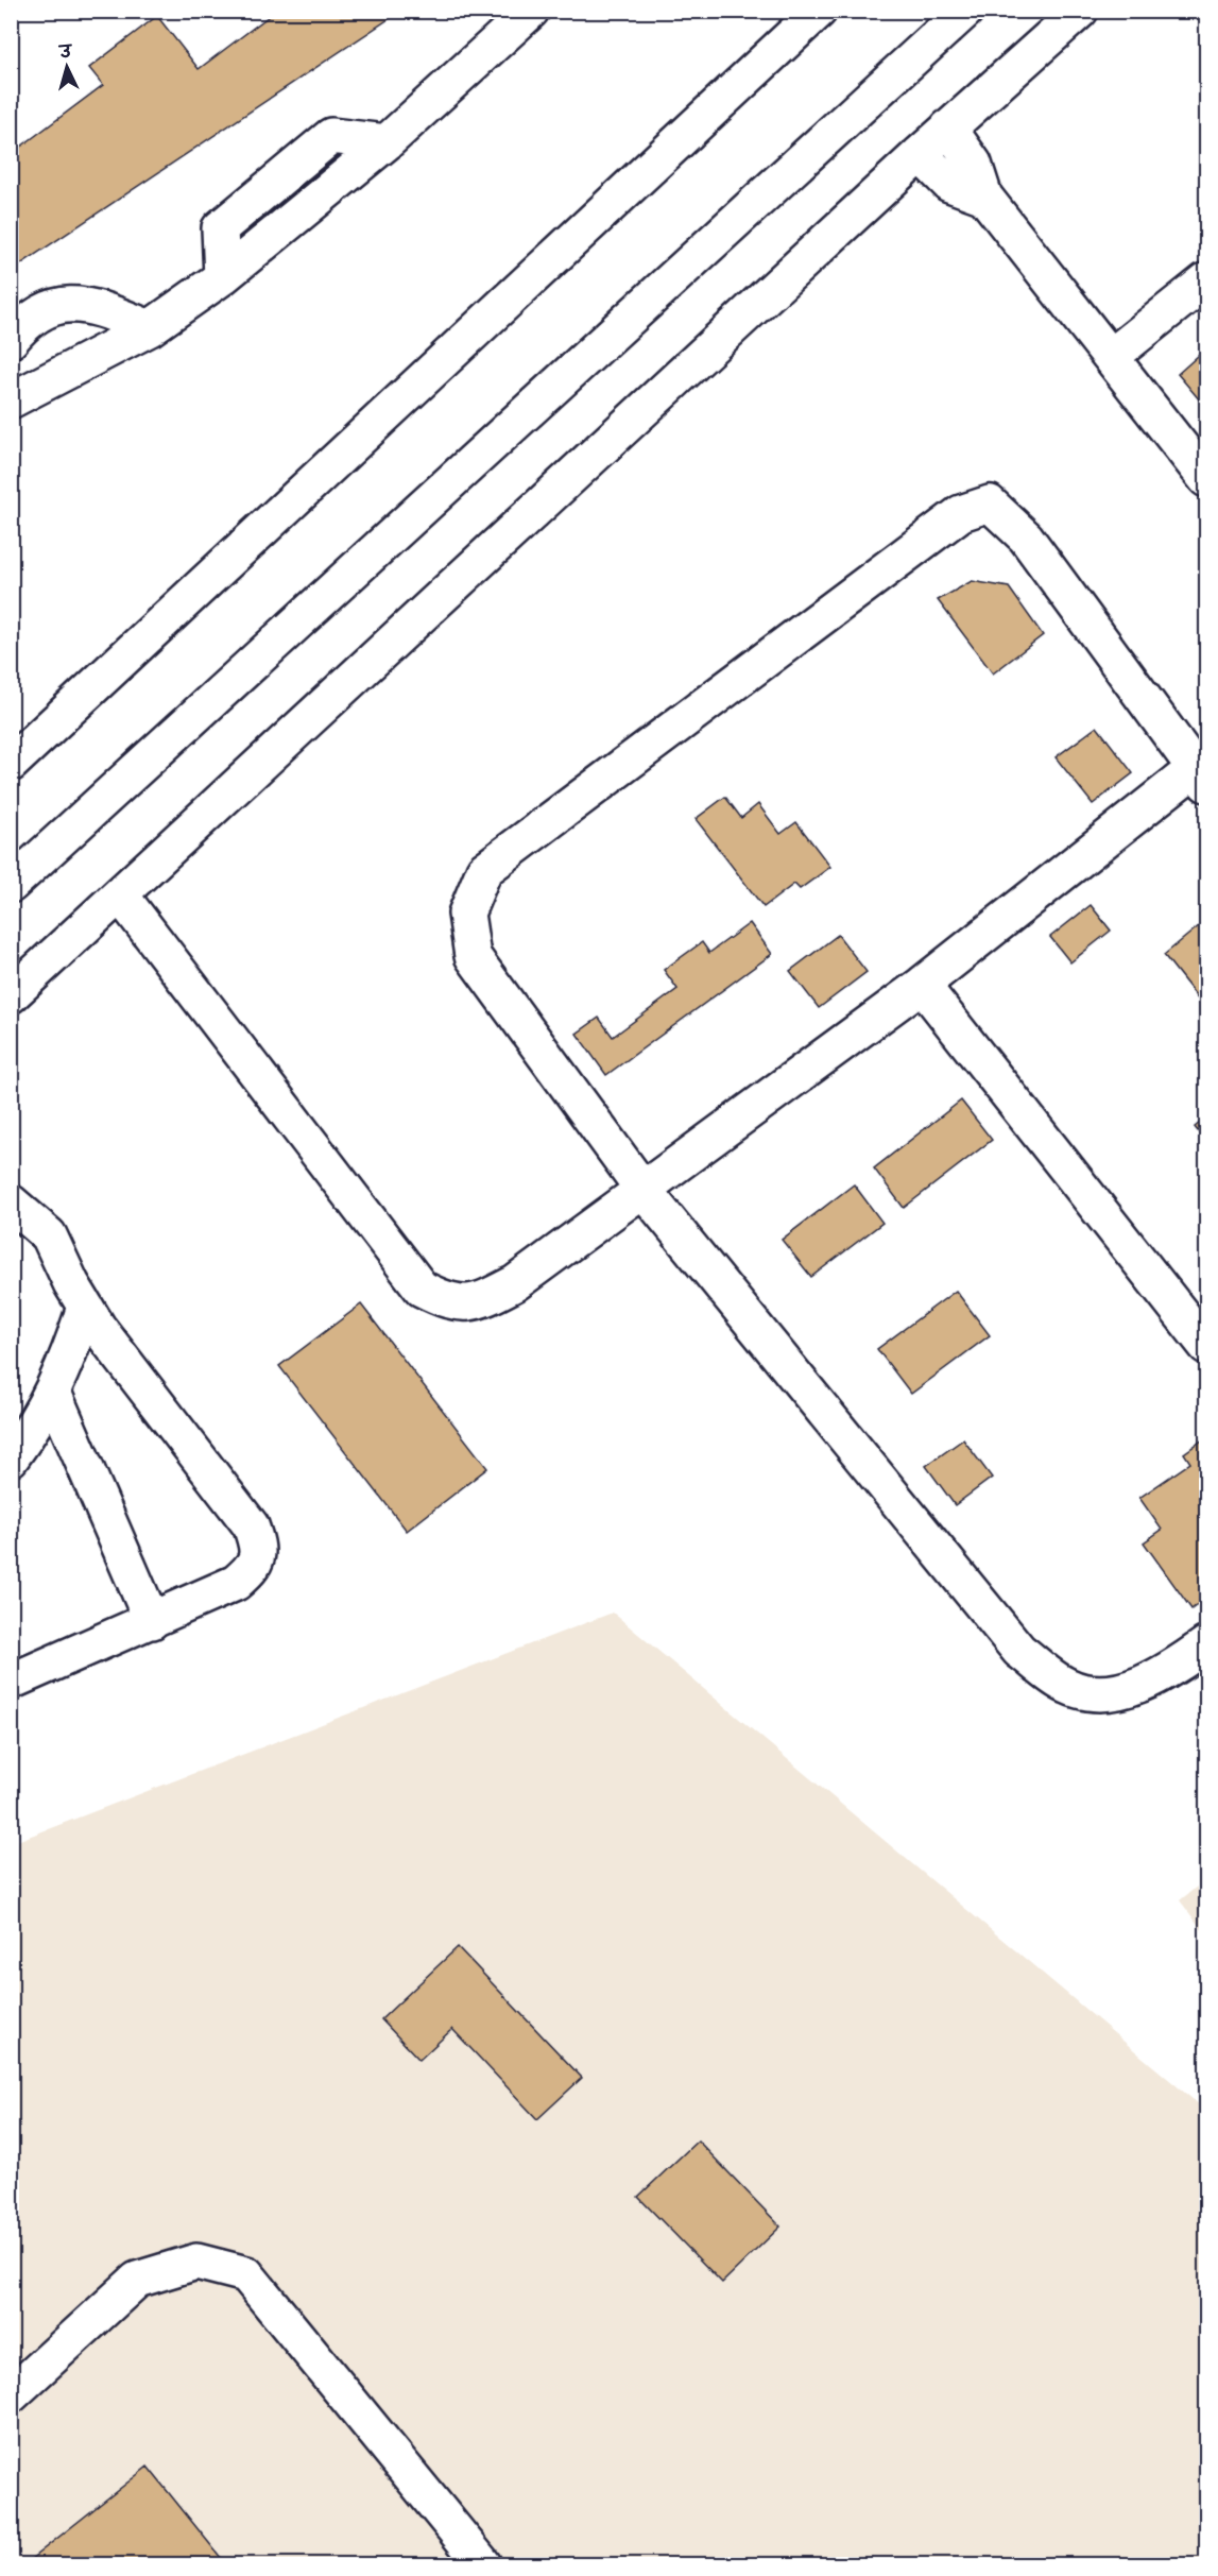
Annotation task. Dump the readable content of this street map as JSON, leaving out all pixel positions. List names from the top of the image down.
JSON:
{
  "north": "top"
}
